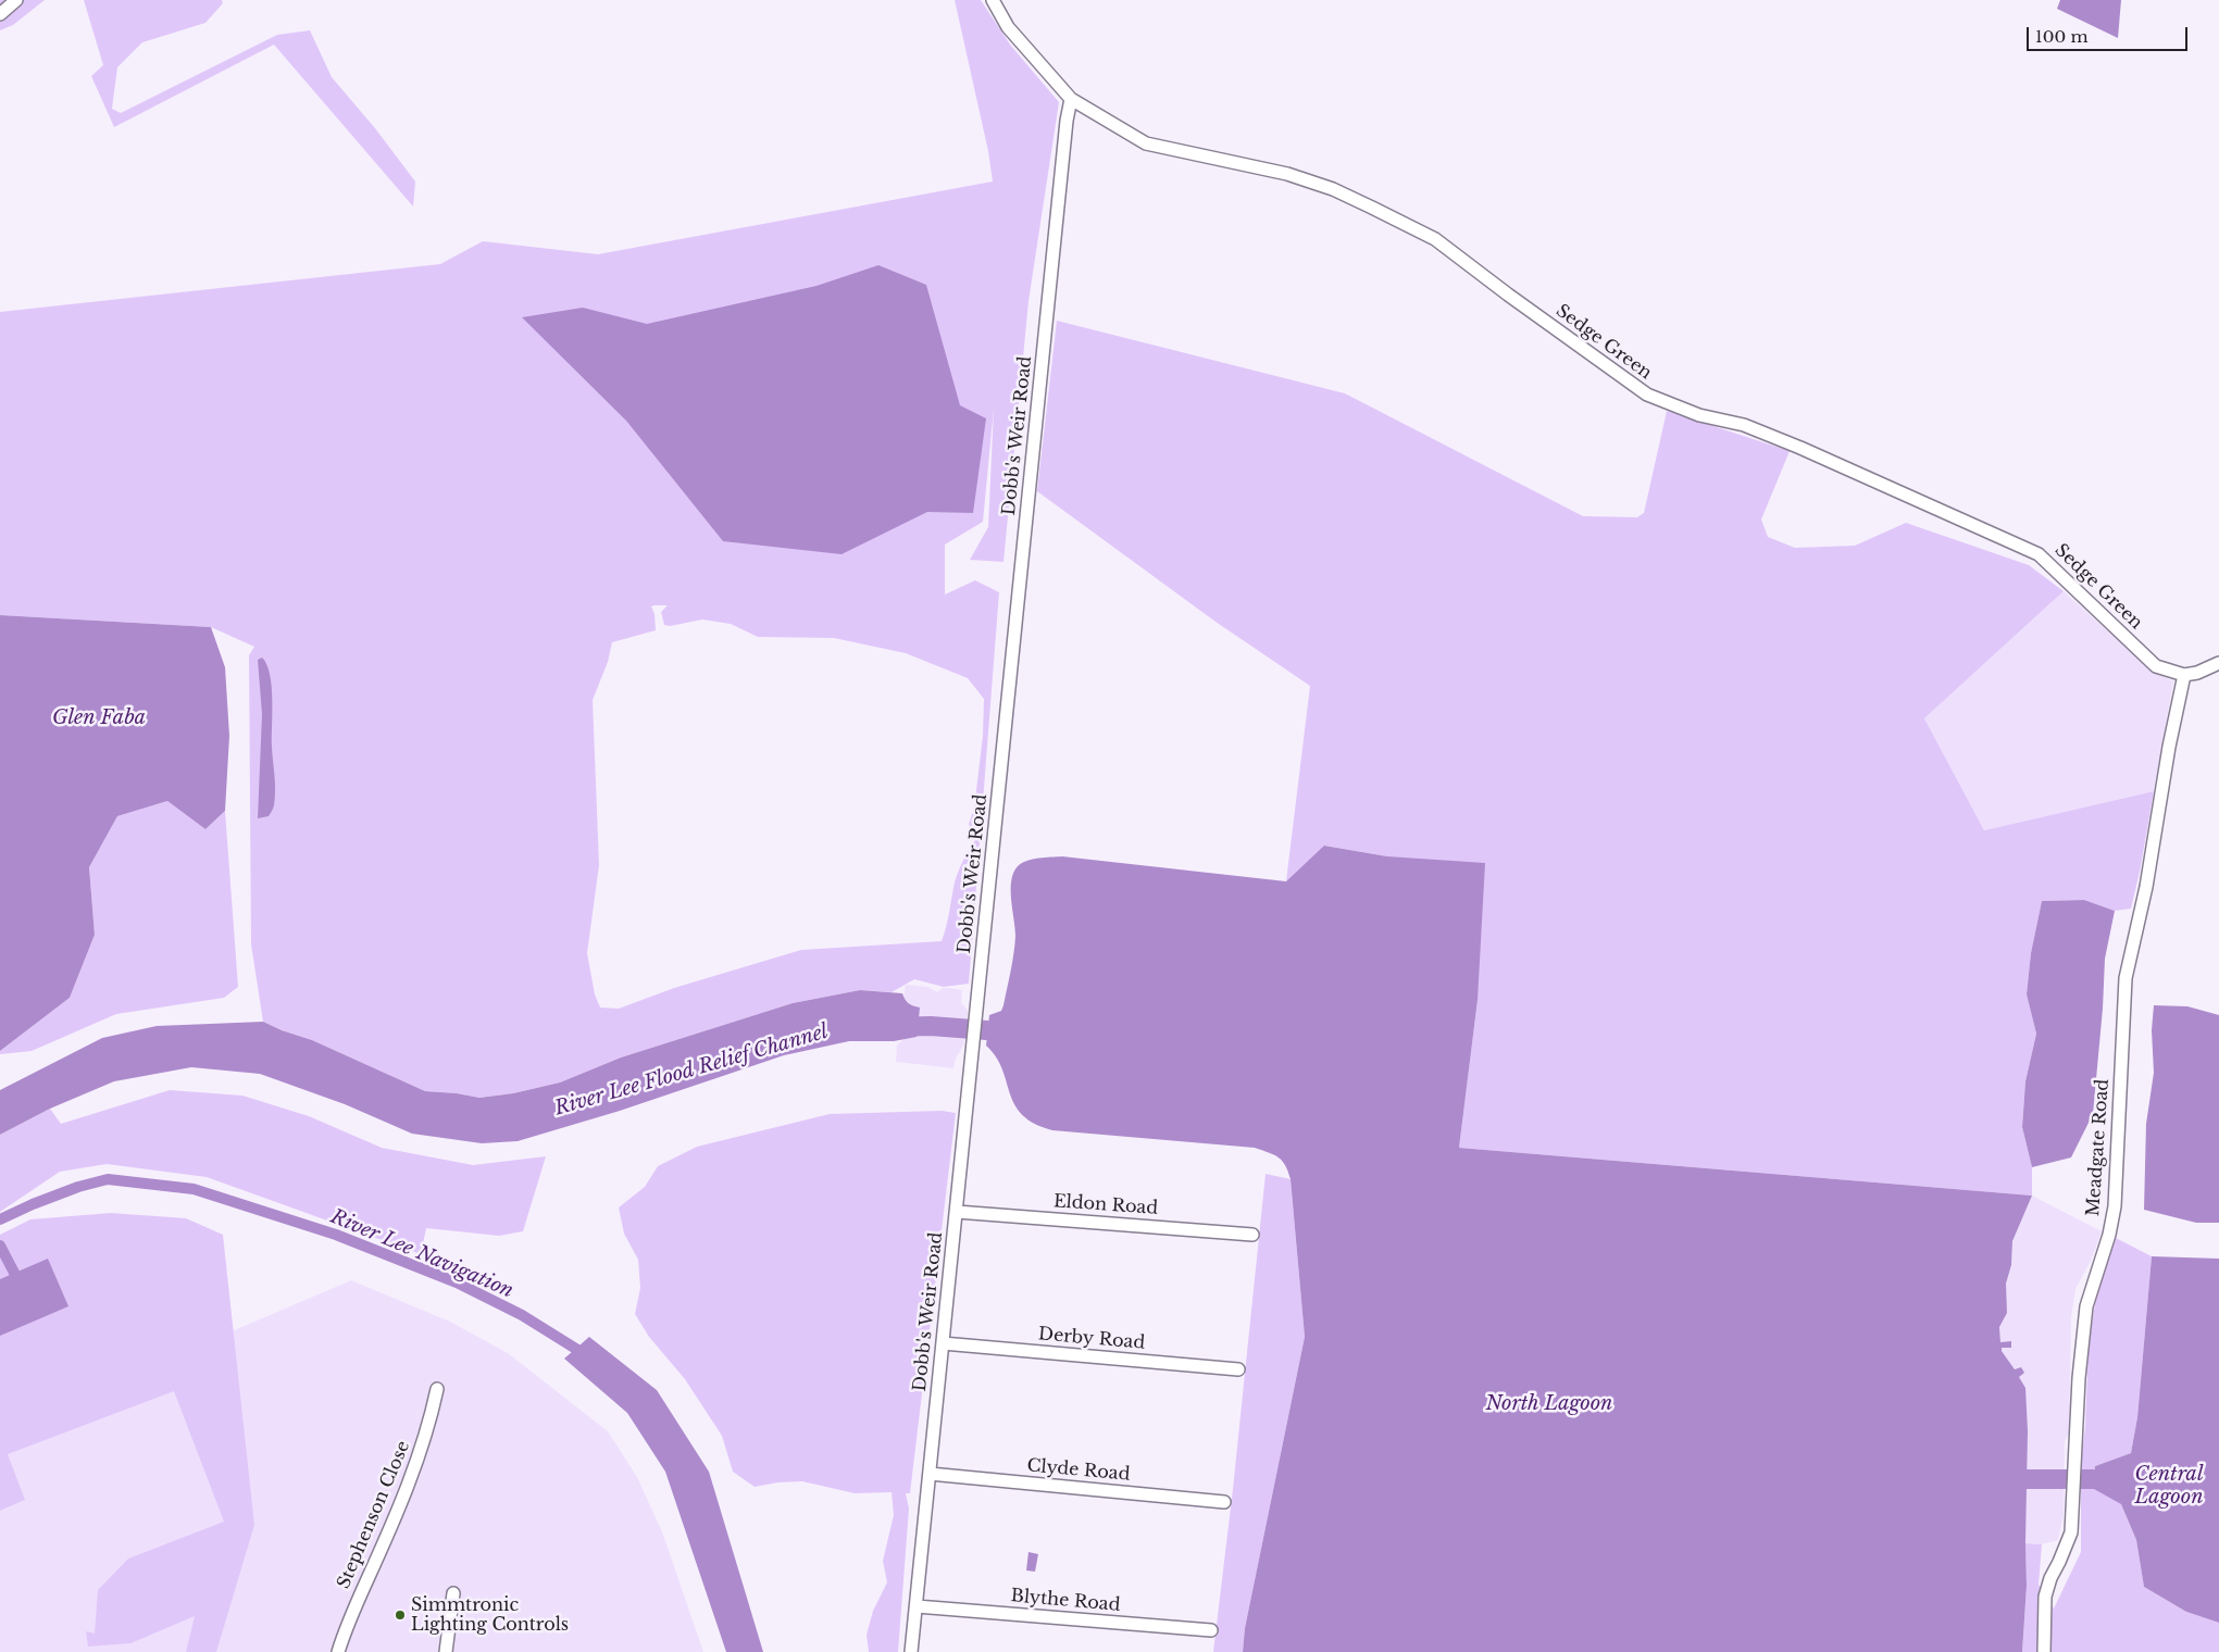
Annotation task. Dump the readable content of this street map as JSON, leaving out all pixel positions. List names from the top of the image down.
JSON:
{
  "streets": {
    "street": [
      "Sedge Green",
      "Dobb's Weir Road",
      "Meadgate Road",
      "Eldon Road",
      "Derby Road",
      "Clyde Road",
      "Stephenson Close",
      "Blythe Road"
    ]
  },
  "crossings": [
    ["Sedge Green", "Dobb's Weir Road"],
    ["Sedge Green", "Meadgate Road"],
    ["Dobb's Weir Road", "Eldon Road"],
    ["Dobb's Weir Road", "Derby Road"],
    ["Dobb's Weir Road", "Clyde Road"],
    ["Dobb's Weir Road", "Blythe Road"]
  ],
  "water": [
    "Glen Faba",
    "River Lee Flood Relief Channel",
    "River Lee Navigation",
    "North Lagoon",
    "Central Lagoon"
  ],
  "places": ["Simmtronic Lighting Controls"],
  "scale_bar": "100 m"
}
